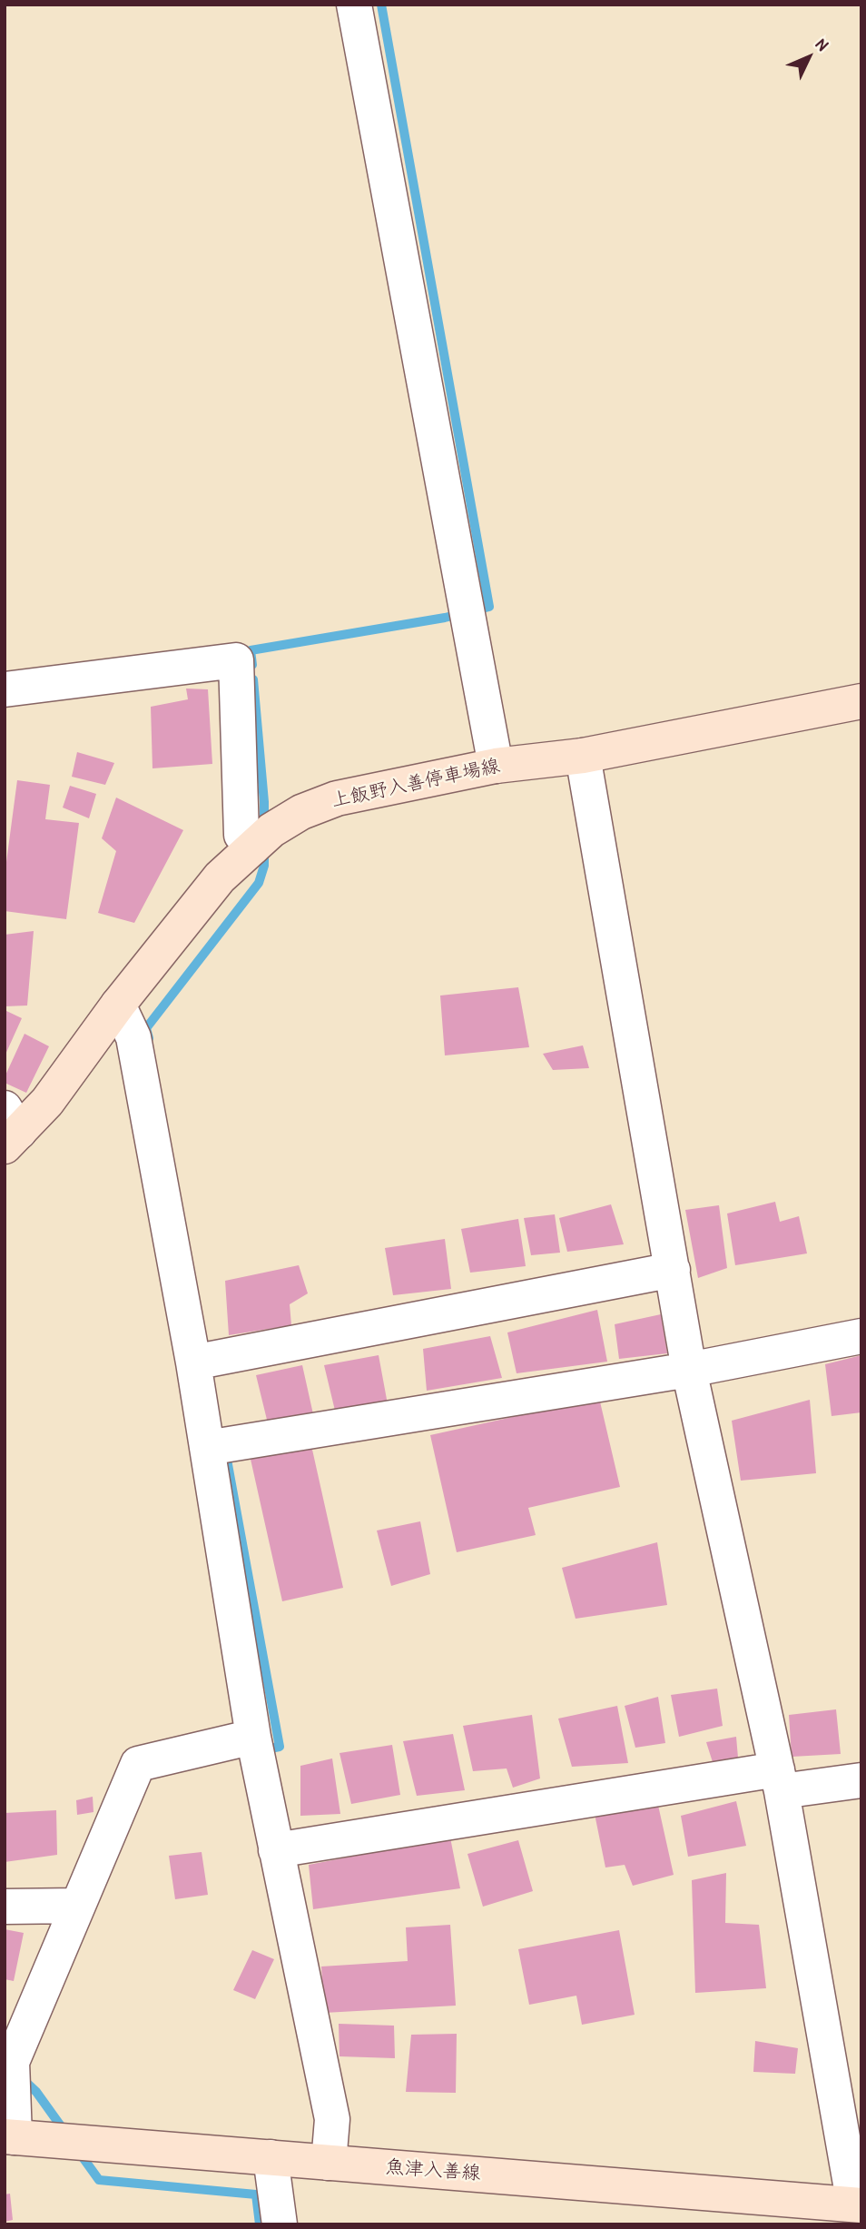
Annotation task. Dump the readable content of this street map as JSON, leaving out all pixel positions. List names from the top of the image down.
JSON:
{
  "streets": {
    "main road": ["上飯野入善停車場線", "魚津入善線"]
  },
  "north": "top right"
}
